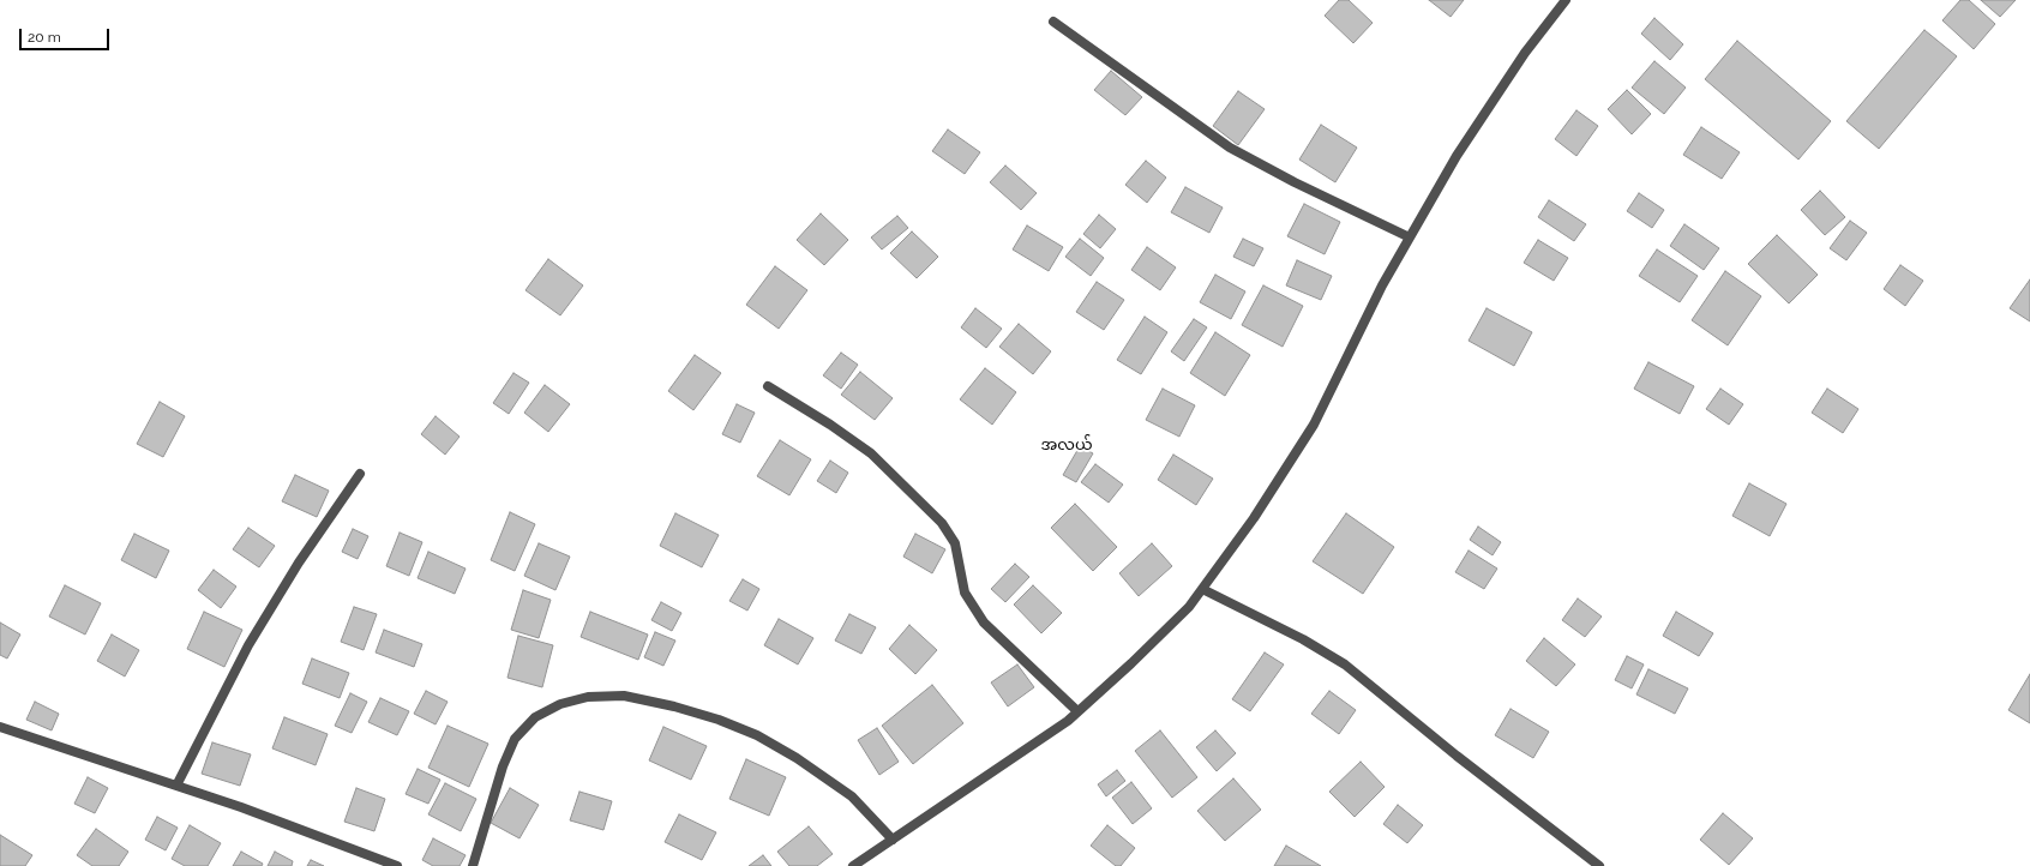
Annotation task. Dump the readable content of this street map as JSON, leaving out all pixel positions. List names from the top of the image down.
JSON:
{
  "districts": ["အလယ်"],
  "scale_bar": "20 m"
}
